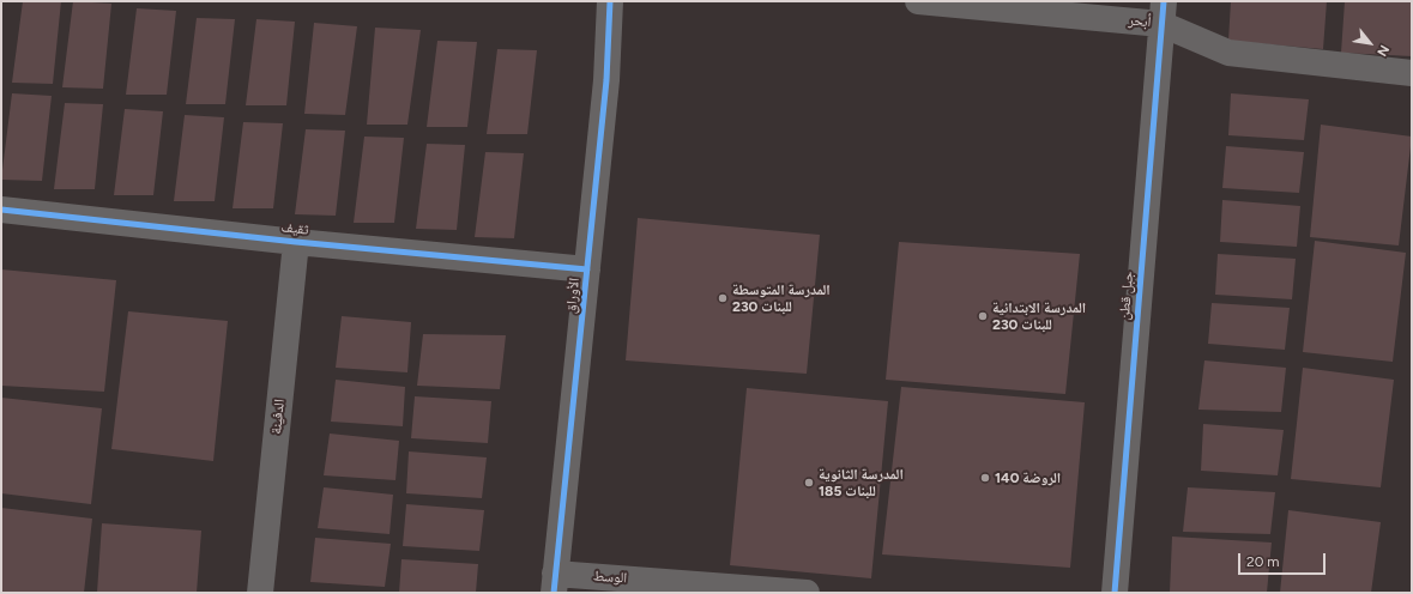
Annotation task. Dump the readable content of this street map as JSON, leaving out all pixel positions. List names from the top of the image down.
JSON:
{
  "streets": {
    "street": [
      "أبحر",
      "ثقيف",
      "الأوراق",
      "جبل قطن",
      "الدفينة",
      "الوسط"
    ]
  },
  "crossings": [
    ["أبحر", "جبل قطن"],
    ["ثقيف", "الأوراق"],
    ["ثقيف", "الدفينة"],
    ["الأوراق", "الوسط"]
  ],
  "places": [
    "المدرسة المتوسطة 230 للبنات",
    "المدرسة الابتدائية 230 للبنات",
    "الروضة 140",
    "المدرسة الثانوية 185 للبنات"
  ],
  "scale_bar": "20 m",
  "north": "bottom right"
}
